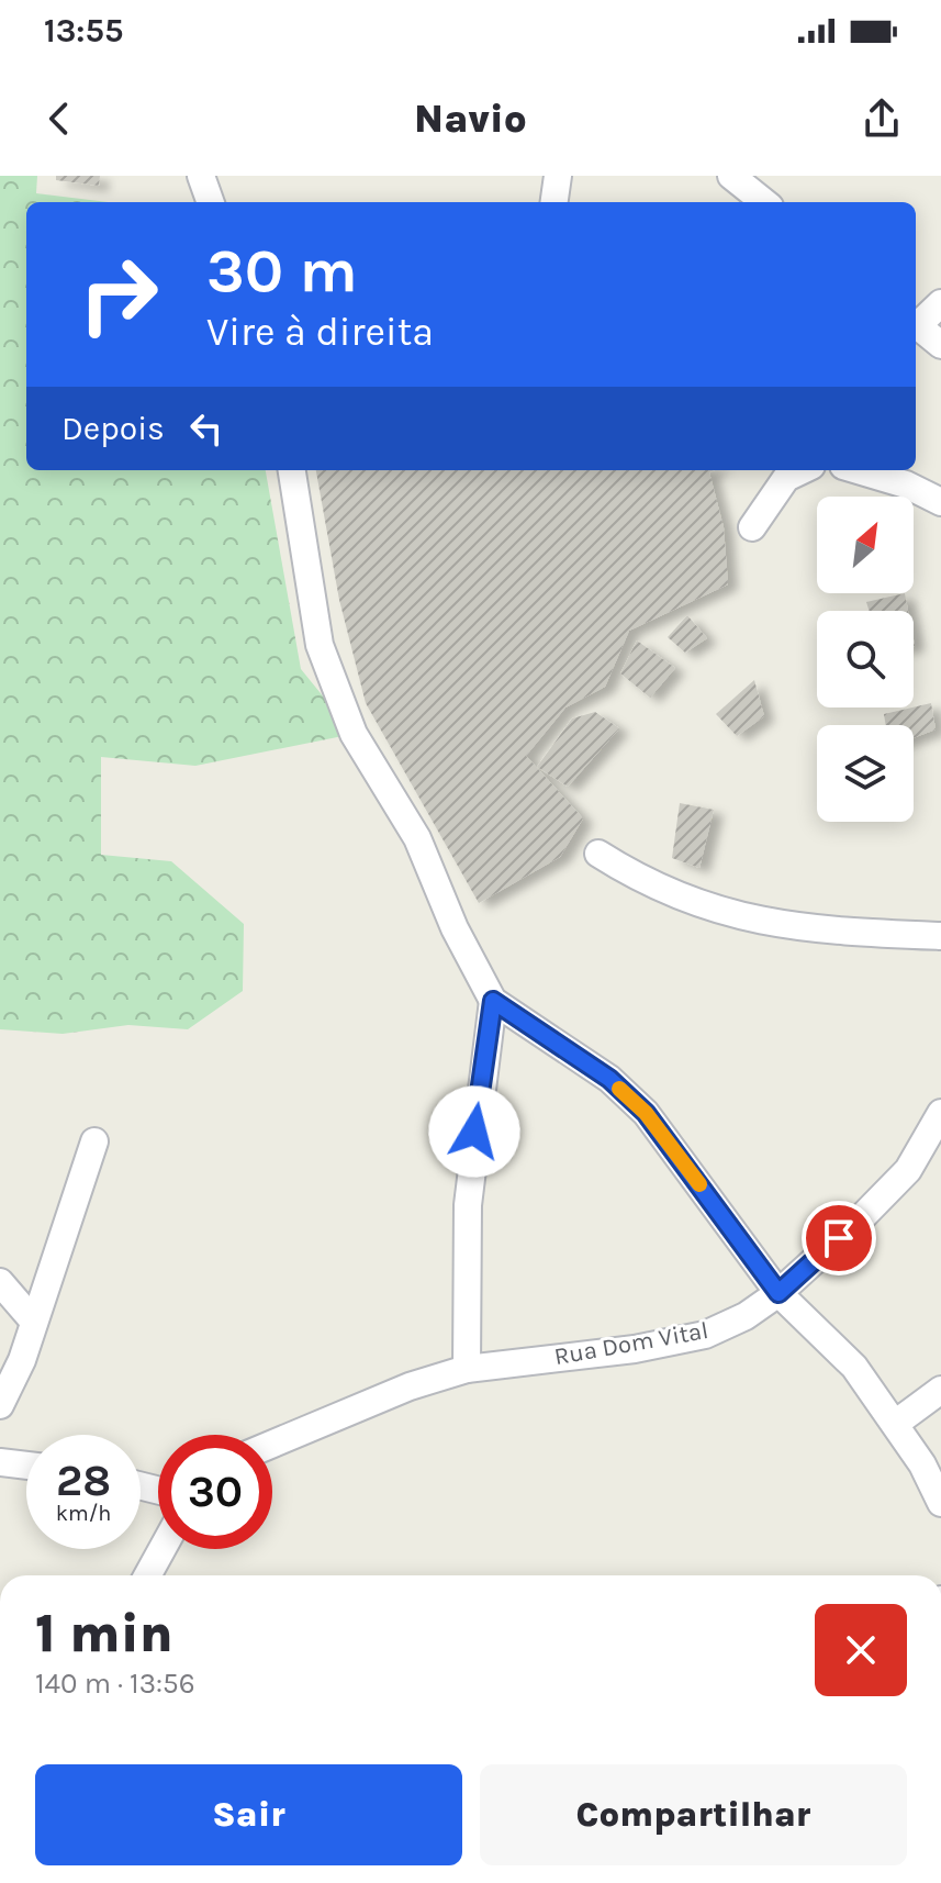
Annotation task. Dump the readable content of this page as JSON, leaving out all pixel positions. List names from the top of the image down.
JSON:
{
  "streets": {
    "street": ["Rua Dom Vital"]
  },
  "north": "top right",
  "page": {
    "status": "13:55",
    "header": "Navio",
    "turn": ["30 m", "Vire à direita"],
    "then": "Depois",
    "speed": "28 km/h",
    "limit": "30",
    "heading": ["1 min", "140 m · 13:56"],
    "buttons": ["Sair", "Compartilhar"]
  }
}
